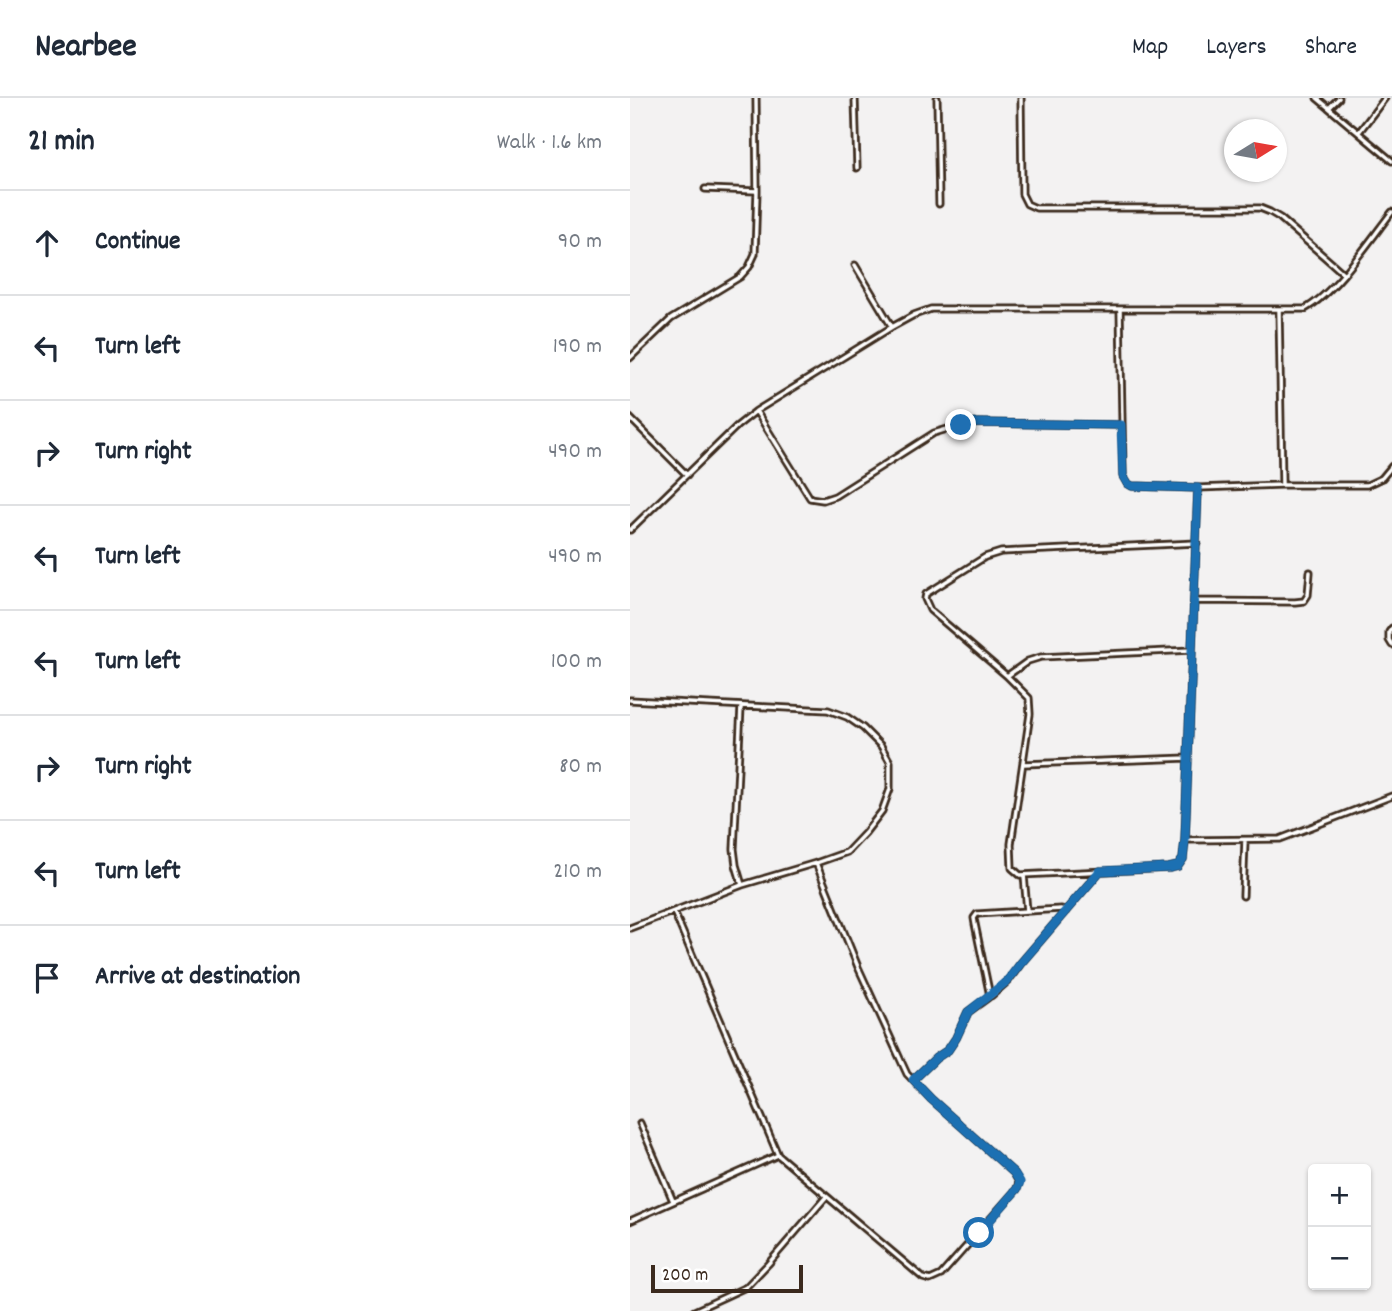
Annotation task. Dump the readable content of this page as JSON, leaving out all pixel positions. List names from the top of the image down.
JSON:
{
  "scale_bar": "200 m",
  "north": "right",
  "page": {
    "header": "Nearbee",
    "nav": ["Map", "Layers", "Share"],
    "heading": ["21 min", "Walk · 1.6 km"],
    "list": [
      ["Continue", "90 m"],
      ["Turn left", "190 m"],
      ["Turn right", "490 m"],
      ["Turn left", "490 m"],
      ["Turn left", "100 m"],
      ["Turn right", "80 m"],
      ["Turn left", "210 m"],
      "Arrive at destination"
    ],
    "map_buttons": ["+", "−"],
    "scale": "200 m"
  }
}
